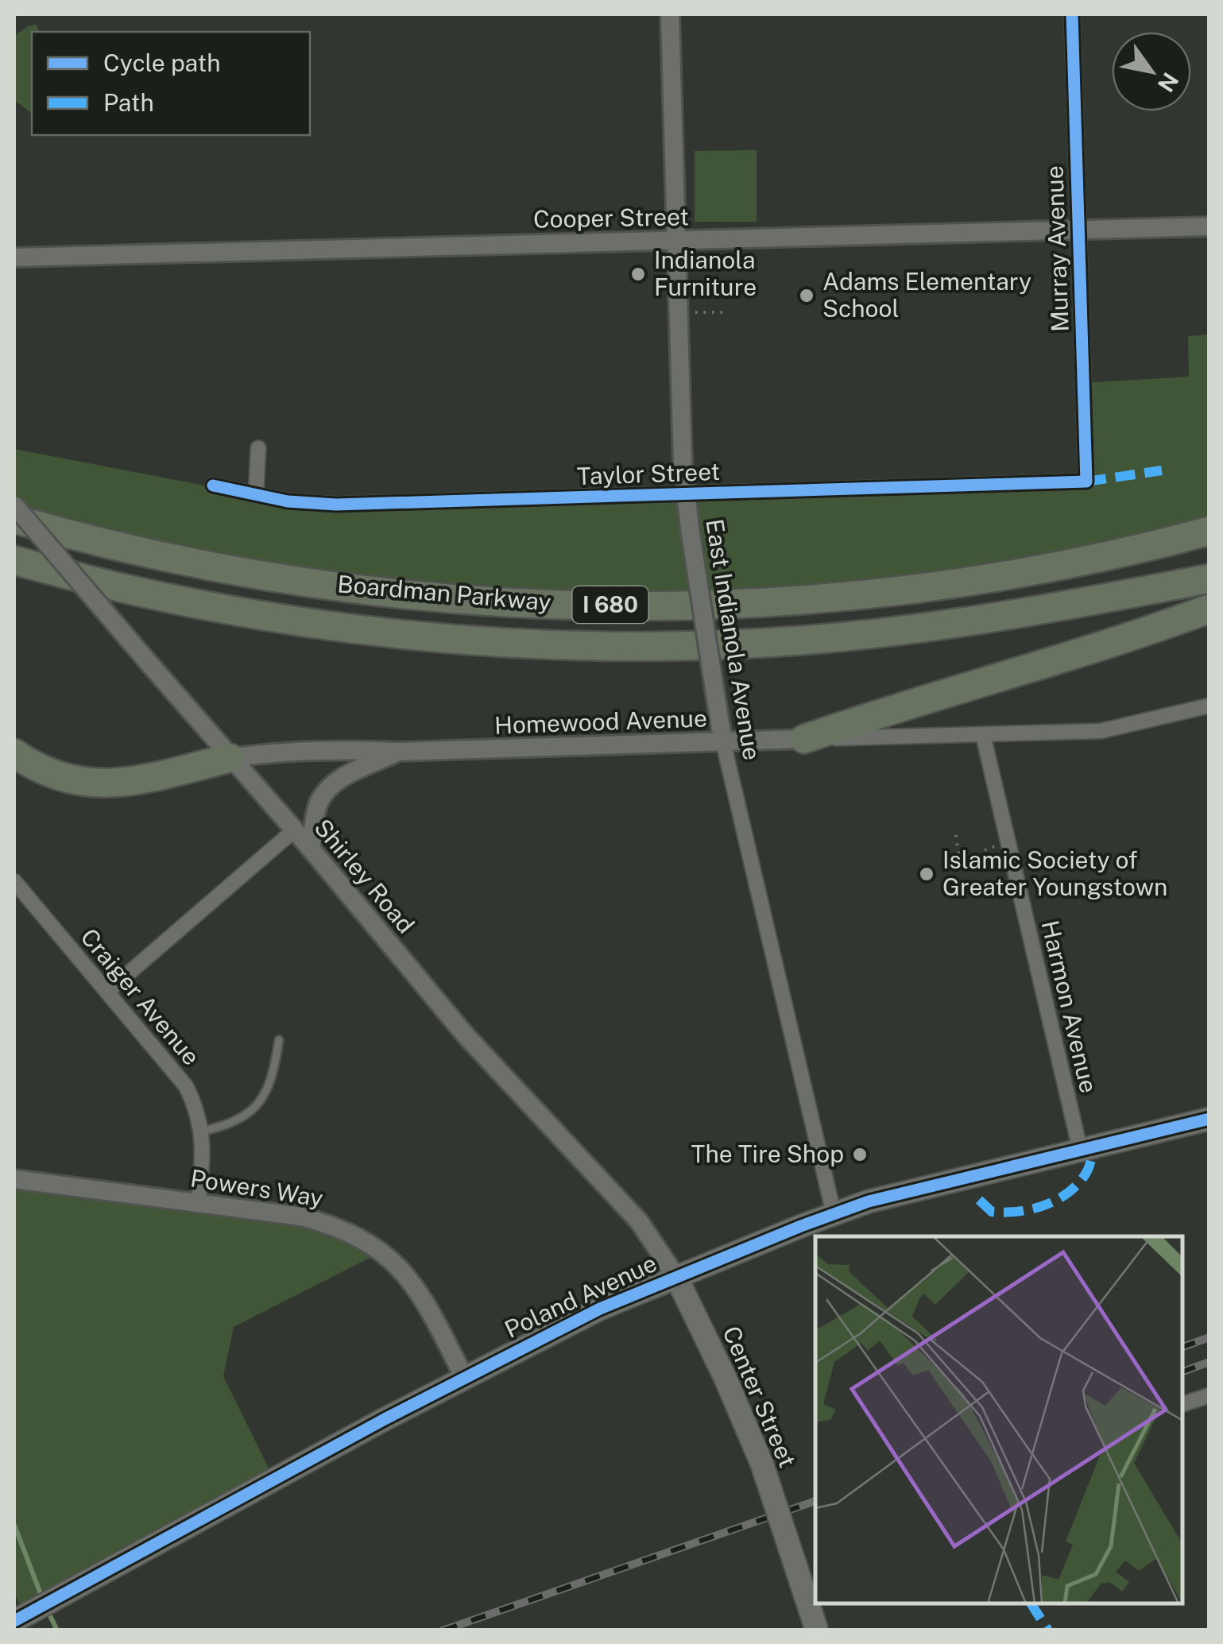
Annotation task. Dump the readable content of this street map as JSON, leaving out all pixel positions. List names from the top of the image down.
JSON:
{
  "streets": {
    "highway": ["Boardman Parkway", "I 680"],
    "main road": ["Poland Avenue", "Center Street"],
    "street": [
      "Cooper Street",
      "Murray Avenue",
      "Taylor Street",
      "East Indianola Avenue",
      "Homewood Avenue",
      "Shirley Road",
      "Craiger Avenue",
      "Harmon Avenue",
      "Powers Way"
    ]
  },
  "crossings": [
    ["Cooper Street", "Murray Avenue"],
    ["Cooper Street", "East Indianola Avenue"],
    ["Murray Avenue", "Taylor Street"],
    ["Taylor Street", "East Indianola Avenue"],
    ["East Indianola Avenue", "Homewood Avenue"],
    ["East Indianola Avenue", "Poland Avenue"],
    ["Homewood Avenue", "Shirley Road"],
    ["Homewood Avenue", "Harmon Avenue"],
    ["Shirley Road", "Poland Avenue"],
    ["Shirley Road", "Center Street"],
    ["Craiger Avenue", "Powers Way"],
    ["Harmon Avenue", "Poland Avenue"],
    ["Powers Way", "Poland Avenue"],
    ["Poland Avenue", "Center Street"]
  ],
  "places": [
    "Indianola Furniture",
    "Adams Elementary School",
    "Islamic Society of Greater Youngstown",
    "The Tire Shop"
  ],
  "legend": ["Cycle path", "Path"],
  "north": "bottom right"
}
